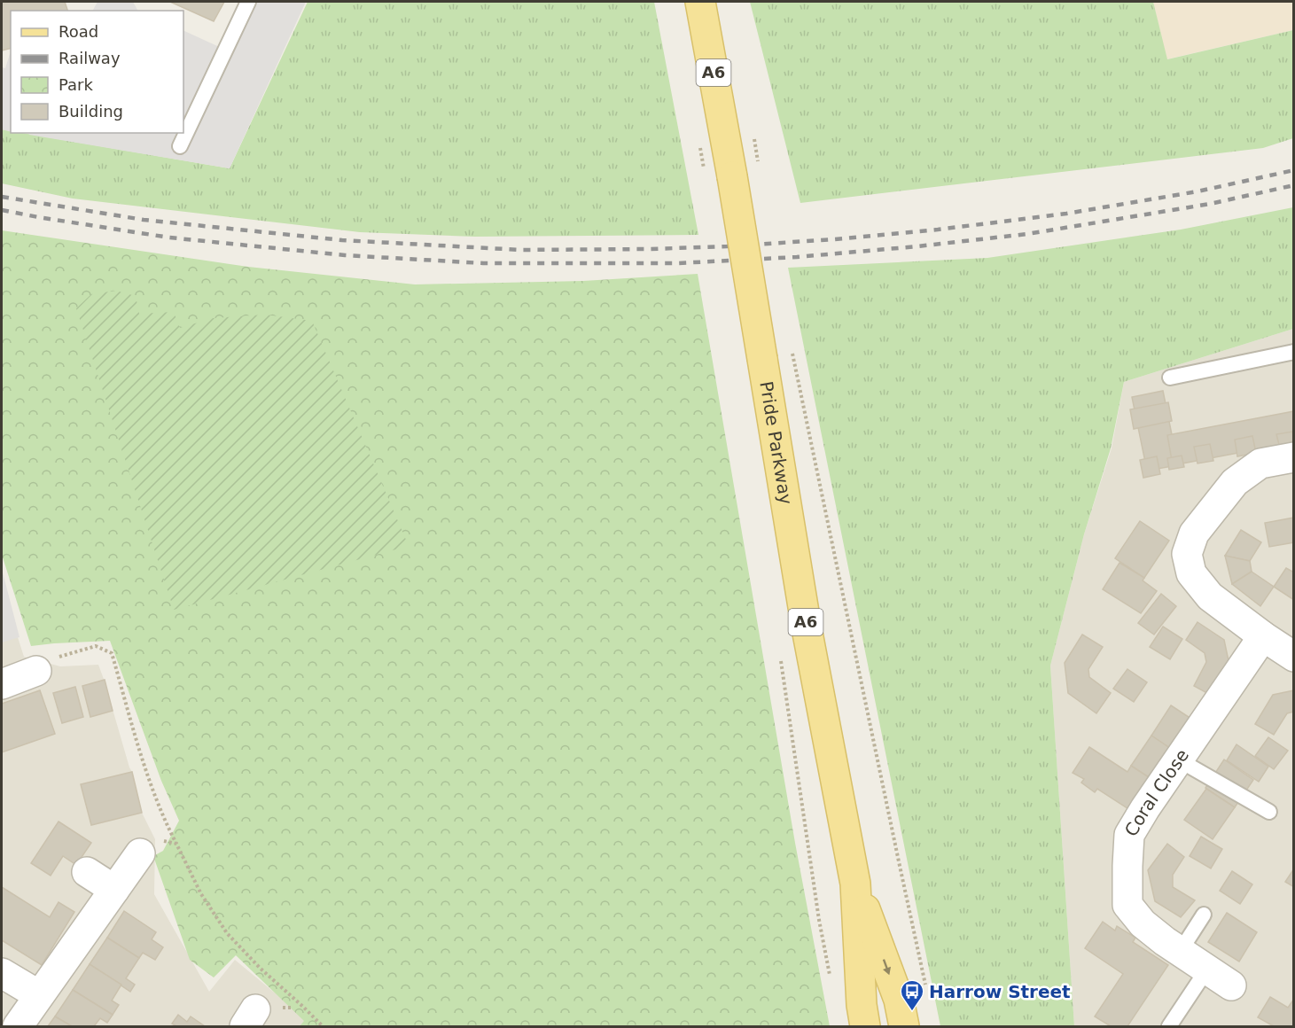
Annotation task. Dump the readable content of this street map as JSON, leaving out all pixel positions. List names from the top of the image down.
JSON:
{
  "streets": {
    "main road": ["A6", "Pride Parkway"],
    "street": ["Coral Close"]
  },
  "crossings": [
    ["A6", "Pride Parkway"]
  ],
  "places": {
    "bus stop": ["Harrow Street"]
  },
  "legend": [
    "Road",
    "Railway",
    "Park",
    "Building"
  ]
}
